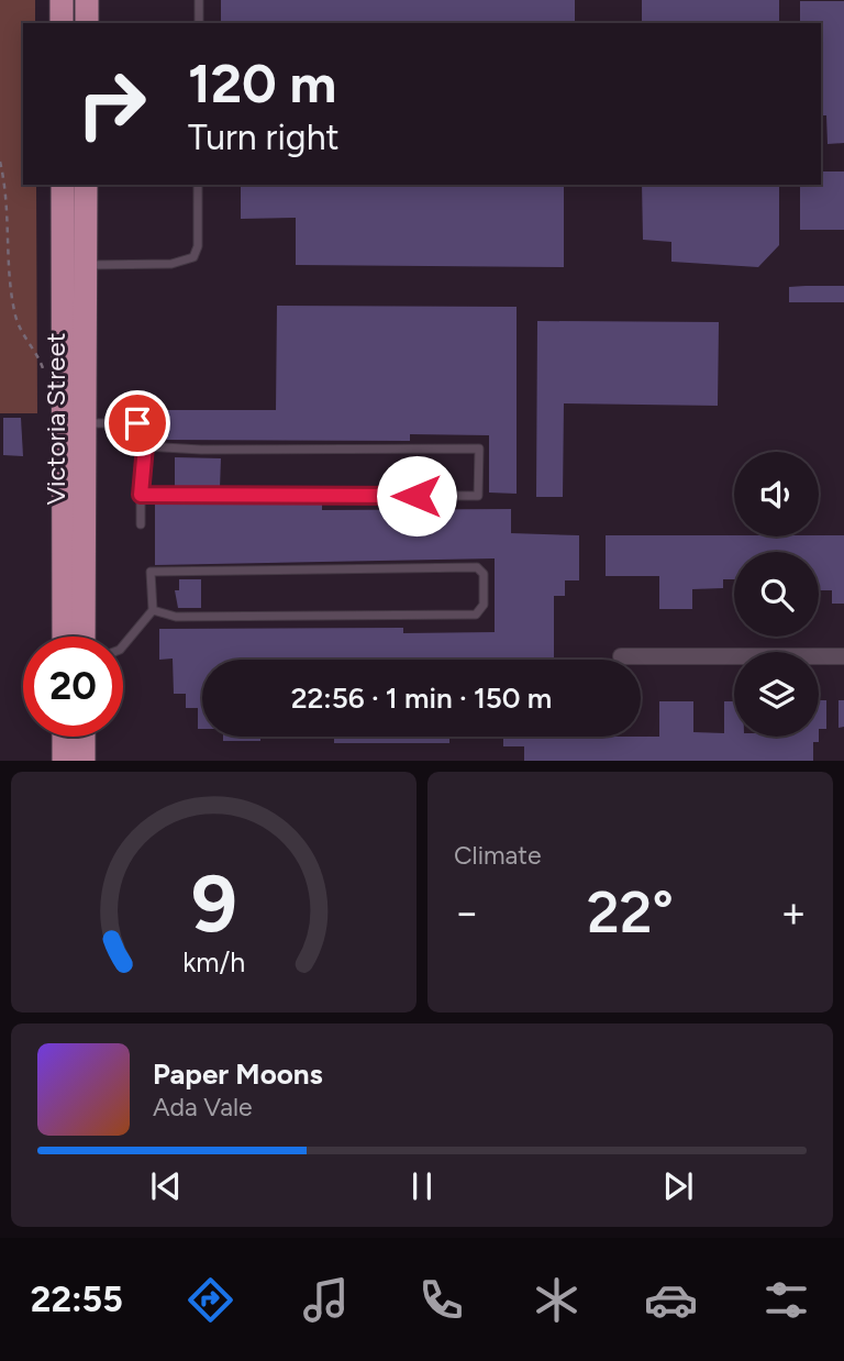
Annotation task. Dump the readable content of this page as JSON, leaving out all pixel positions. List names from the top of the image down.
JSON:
{
  "streets": {
    "main road": ["Victoria Street"]
  },
  "page": {
    "turn": ["120 m", "Turn right"],
    "limit": "20",
    "trip": "22:56 · 1 min · 150 m",
    "tile": "Climate",
    "heat": ["−", "22°", "+"],
    "song": ["Paper Moons", "Ada Vale"],
    "tabs": "22:55",
    "gauge": ["9", "km/h"]
  }
}
